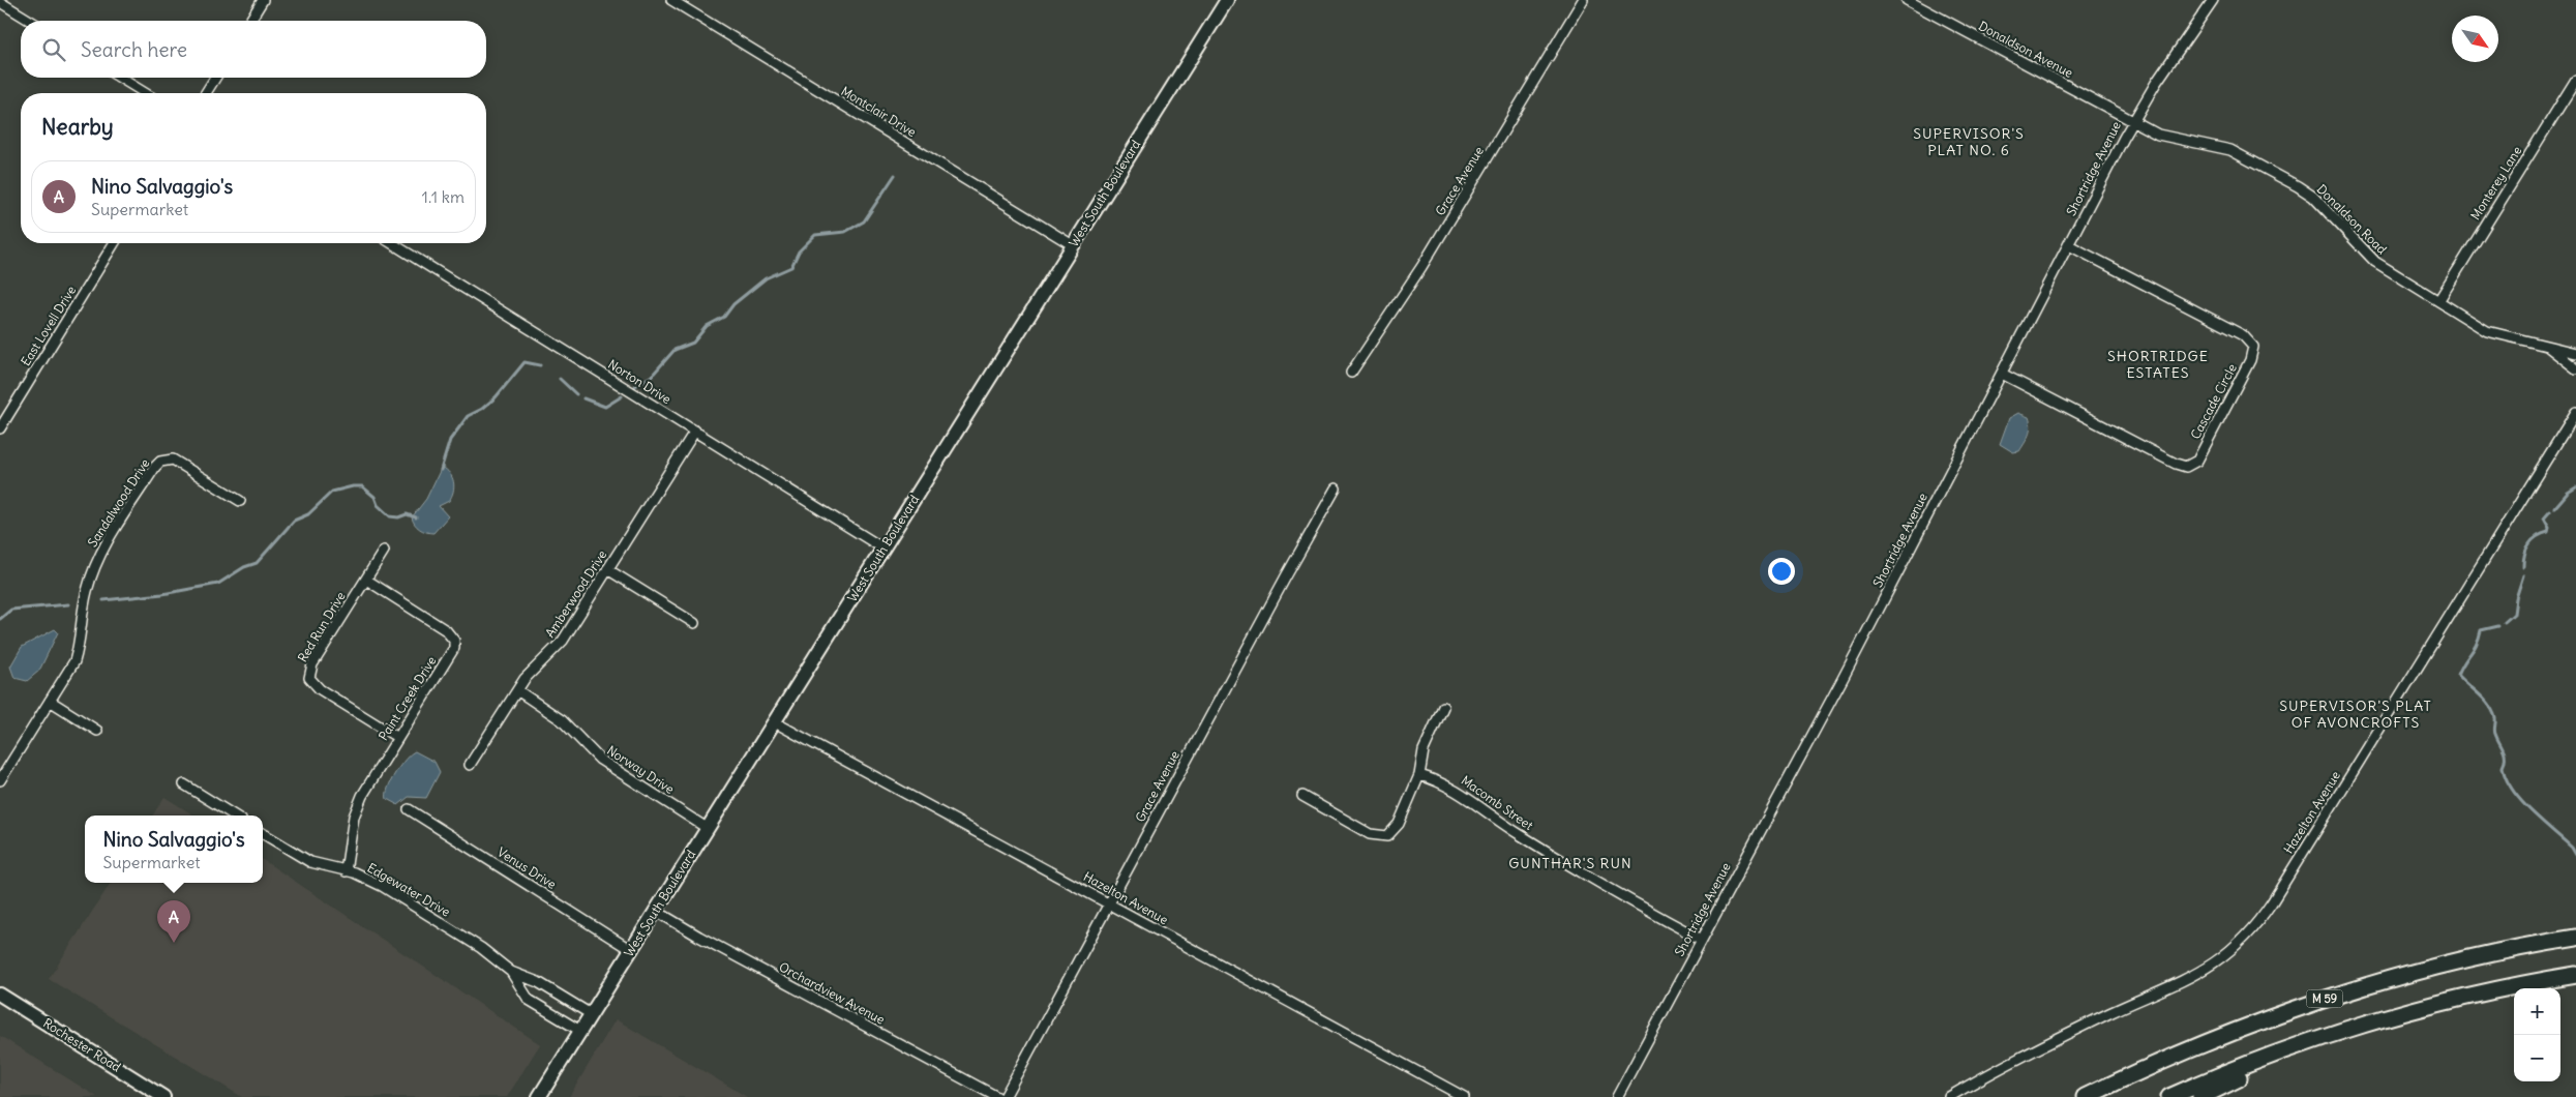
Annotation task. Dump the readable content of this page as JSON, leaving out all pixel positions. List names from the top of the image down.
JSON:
{
  "streets": {
    "highway": ["M 59"],
    "street": [
      "Donaldson Avenue",
      "Montclair Drive",
      "Shortridge Avenue",
      "Grace Avenue",
      "Monterey Lane",
      "West South Boulevard",
      "Donaldson Road",
      "East Lovell Drive",
      "Norton Drive",
      "Cascade Circle",
      "Sandalwood Drive",
      "Amberwood Drive",
      "Red Run Drive",
      "Paint Creek Drive",
      "Norway Drive",
      "Macomb Street",
      "Hazelton Avenue",
      "Venus Drive",
      "Edgewater Drive",
      "Orchardview Avenue",
      "Rochester Road"
    ]
  },
  "crossings": [
    ["Donaldson Avenue", "Shortridge Avenue"],
    ["Donaldson Avenue", "Donaldson Road"],
    ["Montclair Drive", "West South Boulevard"],
    ["Shortridge Avenue", "Donaldson Road"],
    ["Shortridge Avenue", "Cascade Circle"],
    ["Shortridge Avenue", "Macomb Street"],
    ["Grace Avenue", "Hazelton Avenue"],
    ["Monterey Lane", "Donaldson Road"],
    ["West South Boulevard", "Norton Drive"],
    ["West South Boulevard", "Norway Drive"],
    ["West South Boulevard", "Hazelton Avenue"],
    ["West South Boulevard", "Venus Drive"],
    ["West South Boulevard", "Edgewater Drive"],
    ["West South Boulevard", "Orchardview Avenue"],
    ["Norton Drive", "Amberwood Drive"],
    ["Amberwood Drive", "Norway Drive"],
    ["Red Run Drive", "Paint Creek Drive"],
    ["Paint Creek Drive", "Edgewater Drive"]
  ],
  "districts": [
    "SUPERVISOR'S PLAT NO. 6",
    "SHORTRIDGE ESTATES",
    "SUPERVISOR'S PLAT OF AVONCROFTS",
    "GUNTHAR'S RUN"
  ],
  "north": "bottom right",
  "page": {
    "search": "Search here",
    "heading": "Nearby",
    "list": [
      {
        "mark": "A",
        "name": "Nino Salvaggio's",
        "note": "Supermarket",
        "value": "1.1 km"
      }
    ],
    "popup": ["Nino Salvaggio's", "Supermarket"],
    "pins": "A",
    "map_buttons": ["+", "−"]
  }
}
